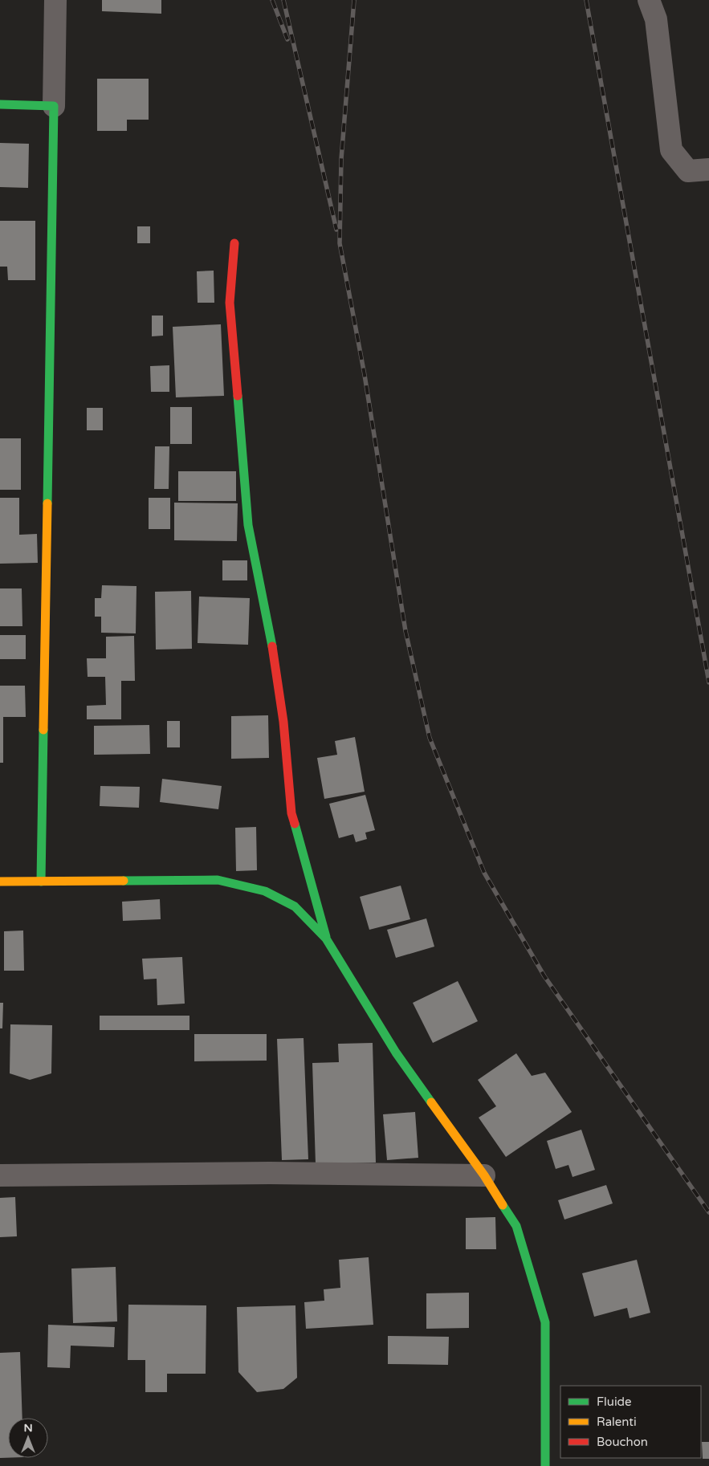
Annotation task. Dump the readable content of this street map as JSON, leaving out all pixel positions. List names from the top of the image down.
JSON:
{
  "legend": ["Fluide", "Ralenti", "Bouchon"],
  "north": "top"
}
